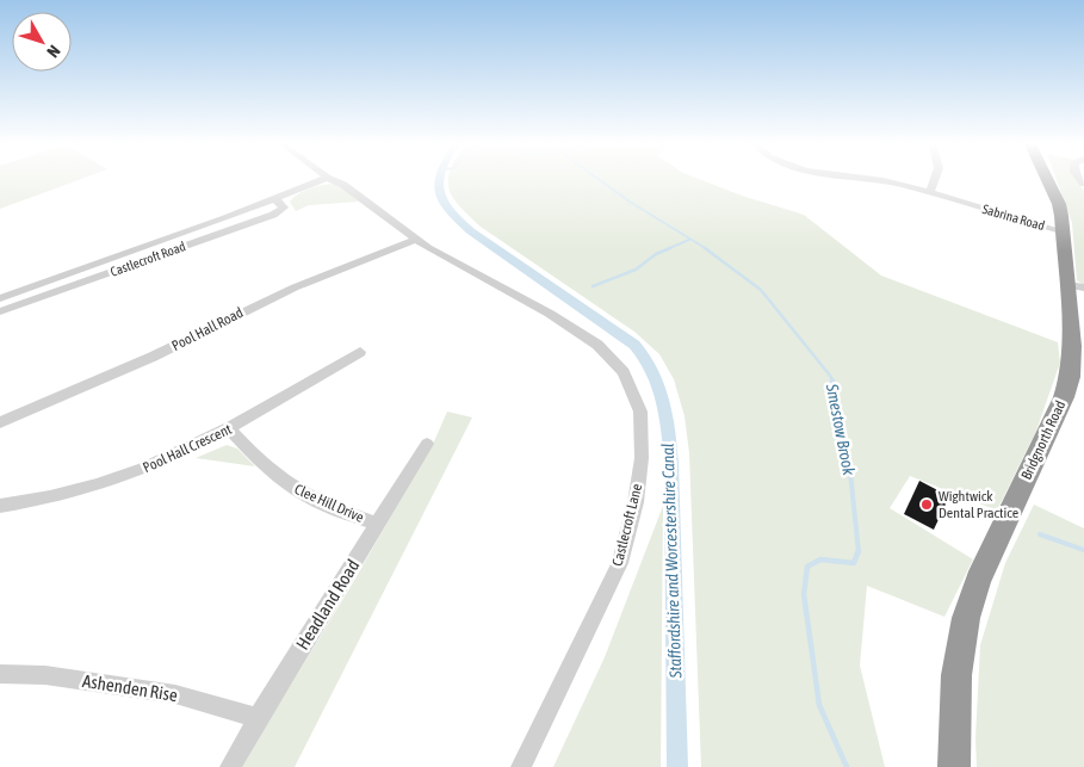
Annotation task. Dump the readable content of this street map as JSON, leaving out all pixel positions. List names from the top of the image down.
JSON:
{
  "streets": {
    "highway": ["Bridgnorth Road"],
    "street": [
      "Sabrina Road",
      "Castlecroft Road",
      "Pool Hall Road",
      "Pool Hall Crescent",
      "Clee Hill Drive",
      "Castlecroft Lane",
      "Headland Road",
      "Ashenden Rise"
    ]
  },
  "crossings": [
    ["Sabrina Road", "Bridgnorth Road"],
    ["Pool Hall Road", "Castlecroft Lane"],
    ["Pool Hall Crescent", "Clee Hill Drive"],
    ["Clee Hill Drive", "Headland Road"],
    ["Headland Road", "Ashenden Rise"]
  ],
  "water": ["Smestow Brook", "Staffordshire and Worcestershire Canal"],
  "places": ["Wightwick Dental Practice"],
  "north": "bottom right"
}
